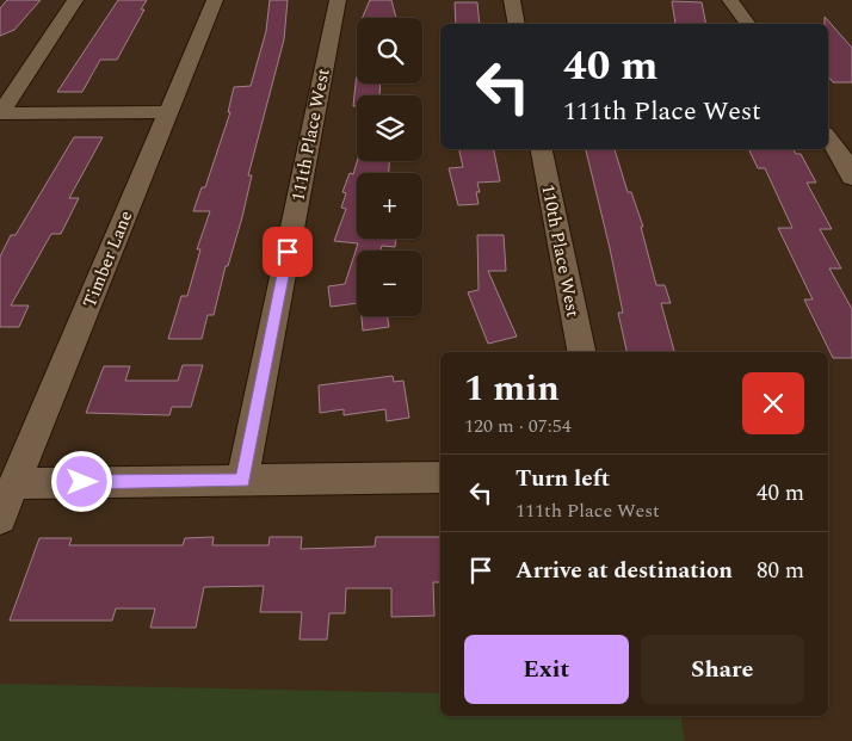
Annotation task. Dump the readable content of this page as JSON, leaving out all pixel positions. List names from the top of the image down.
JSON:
{
  "streets": {
    "street": ["111th Place West", "110th Place West", "Timber Lane"]
  },
  "page": {
    "map_buttons": ["+", "−"],
    "turn": ["40 m", "111th Place West"],
    "heading": ["1 min", "120 m · 07:54"],
    "list": [
      {
        "name": "Turn left",
        "note": "111th Place West",
        "value": "40 m"
      },
      {
        "name": "Arrive at destination",
        "value": "80 m"
      }
    ],
    "buttons": ["Exit", "Share"]
  }
}
